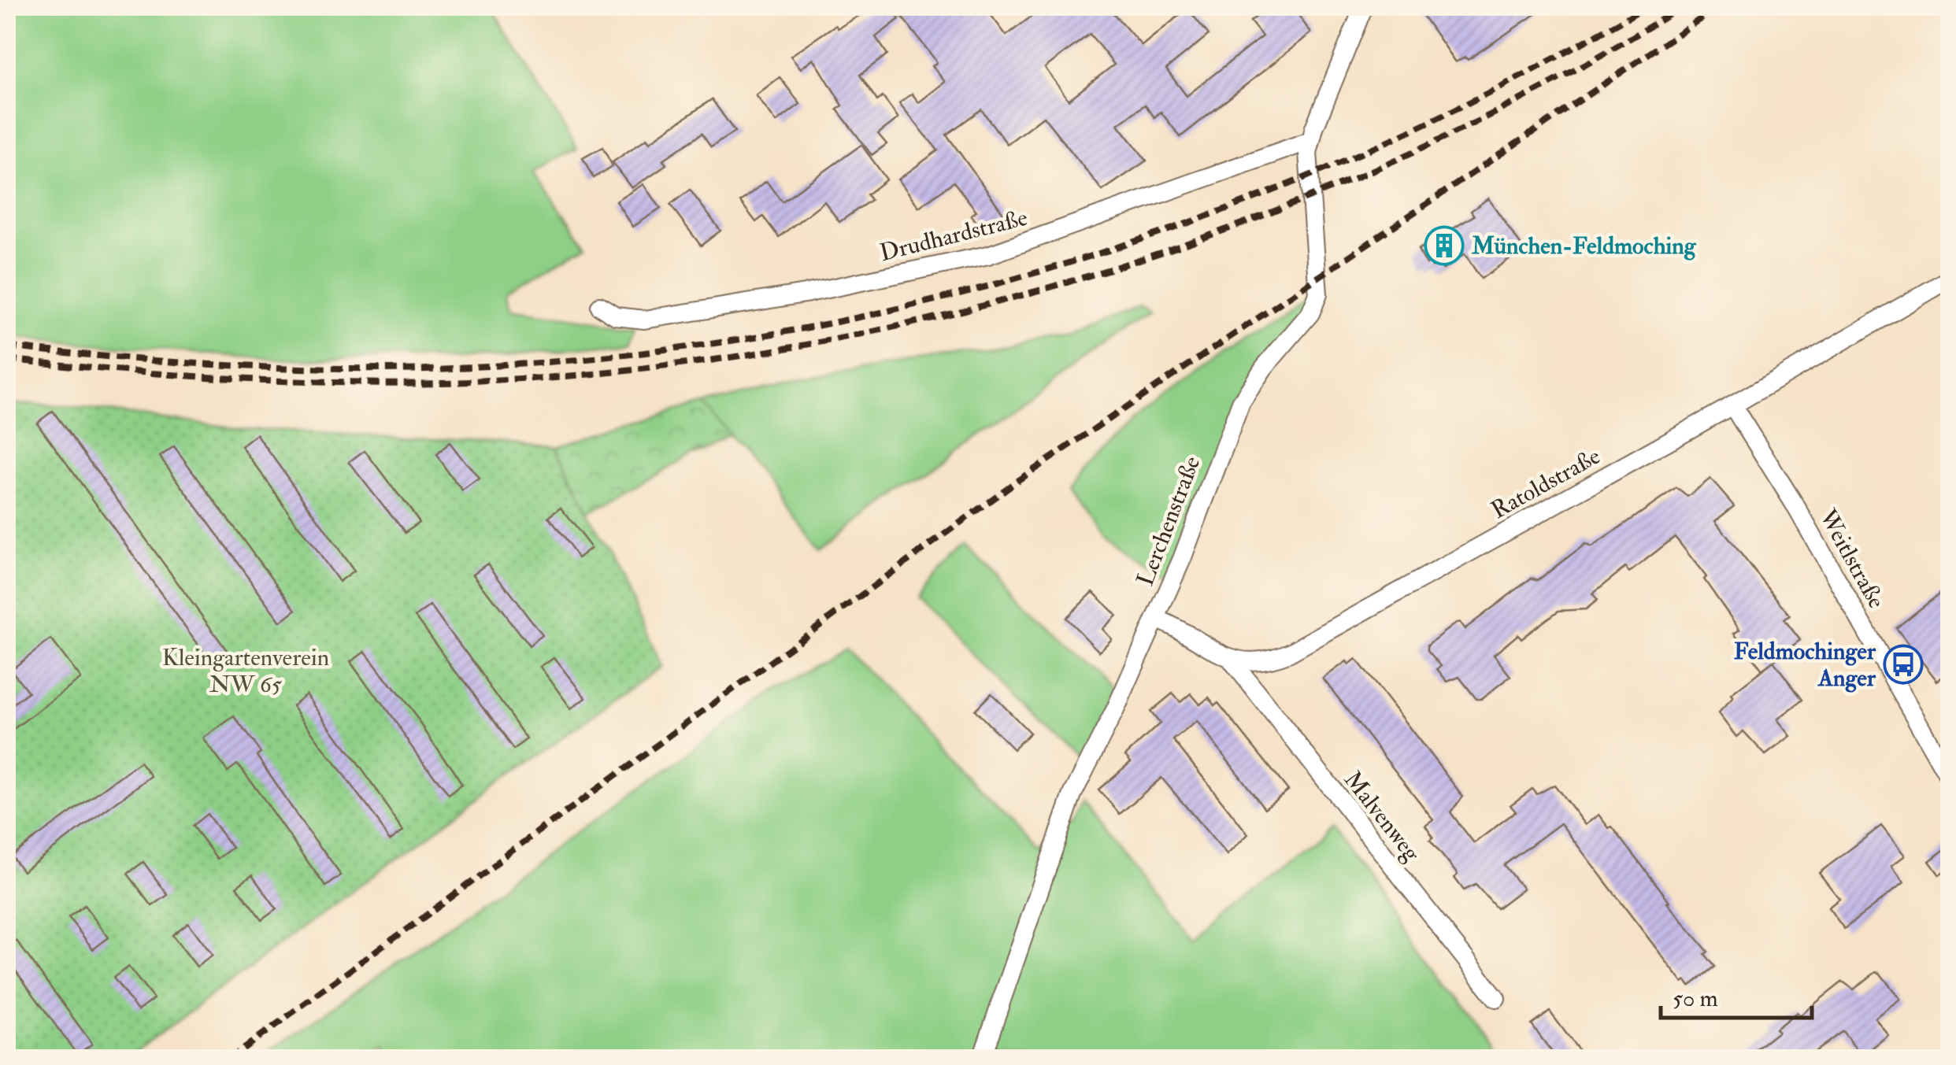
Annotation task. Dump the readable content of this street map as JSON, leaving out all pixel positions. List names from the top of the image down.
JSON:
{
  "streets": {
    "street": [
      "Drudhardstraße",
      "Ratoldstraße",
      "Lerchenstraße",
      "Weitlstraße",
      "Malvenweg"
    ]
  },
  "crossings": [
    ["Drudhardstraße", "Lerchenstraße"],
    ["Ratoldstraße", "Weitlstraße"],
    ["Ratoldstraße", "Malvenweg"]
  ],
  "parks": ["Kleingartenverein NW 65"],
  "places": {
    "building": ["München-Feldmoching"],
    "bus stop": ["Feldmochinger Anger"]
  },
  "scale_bar": "50 m"
}
